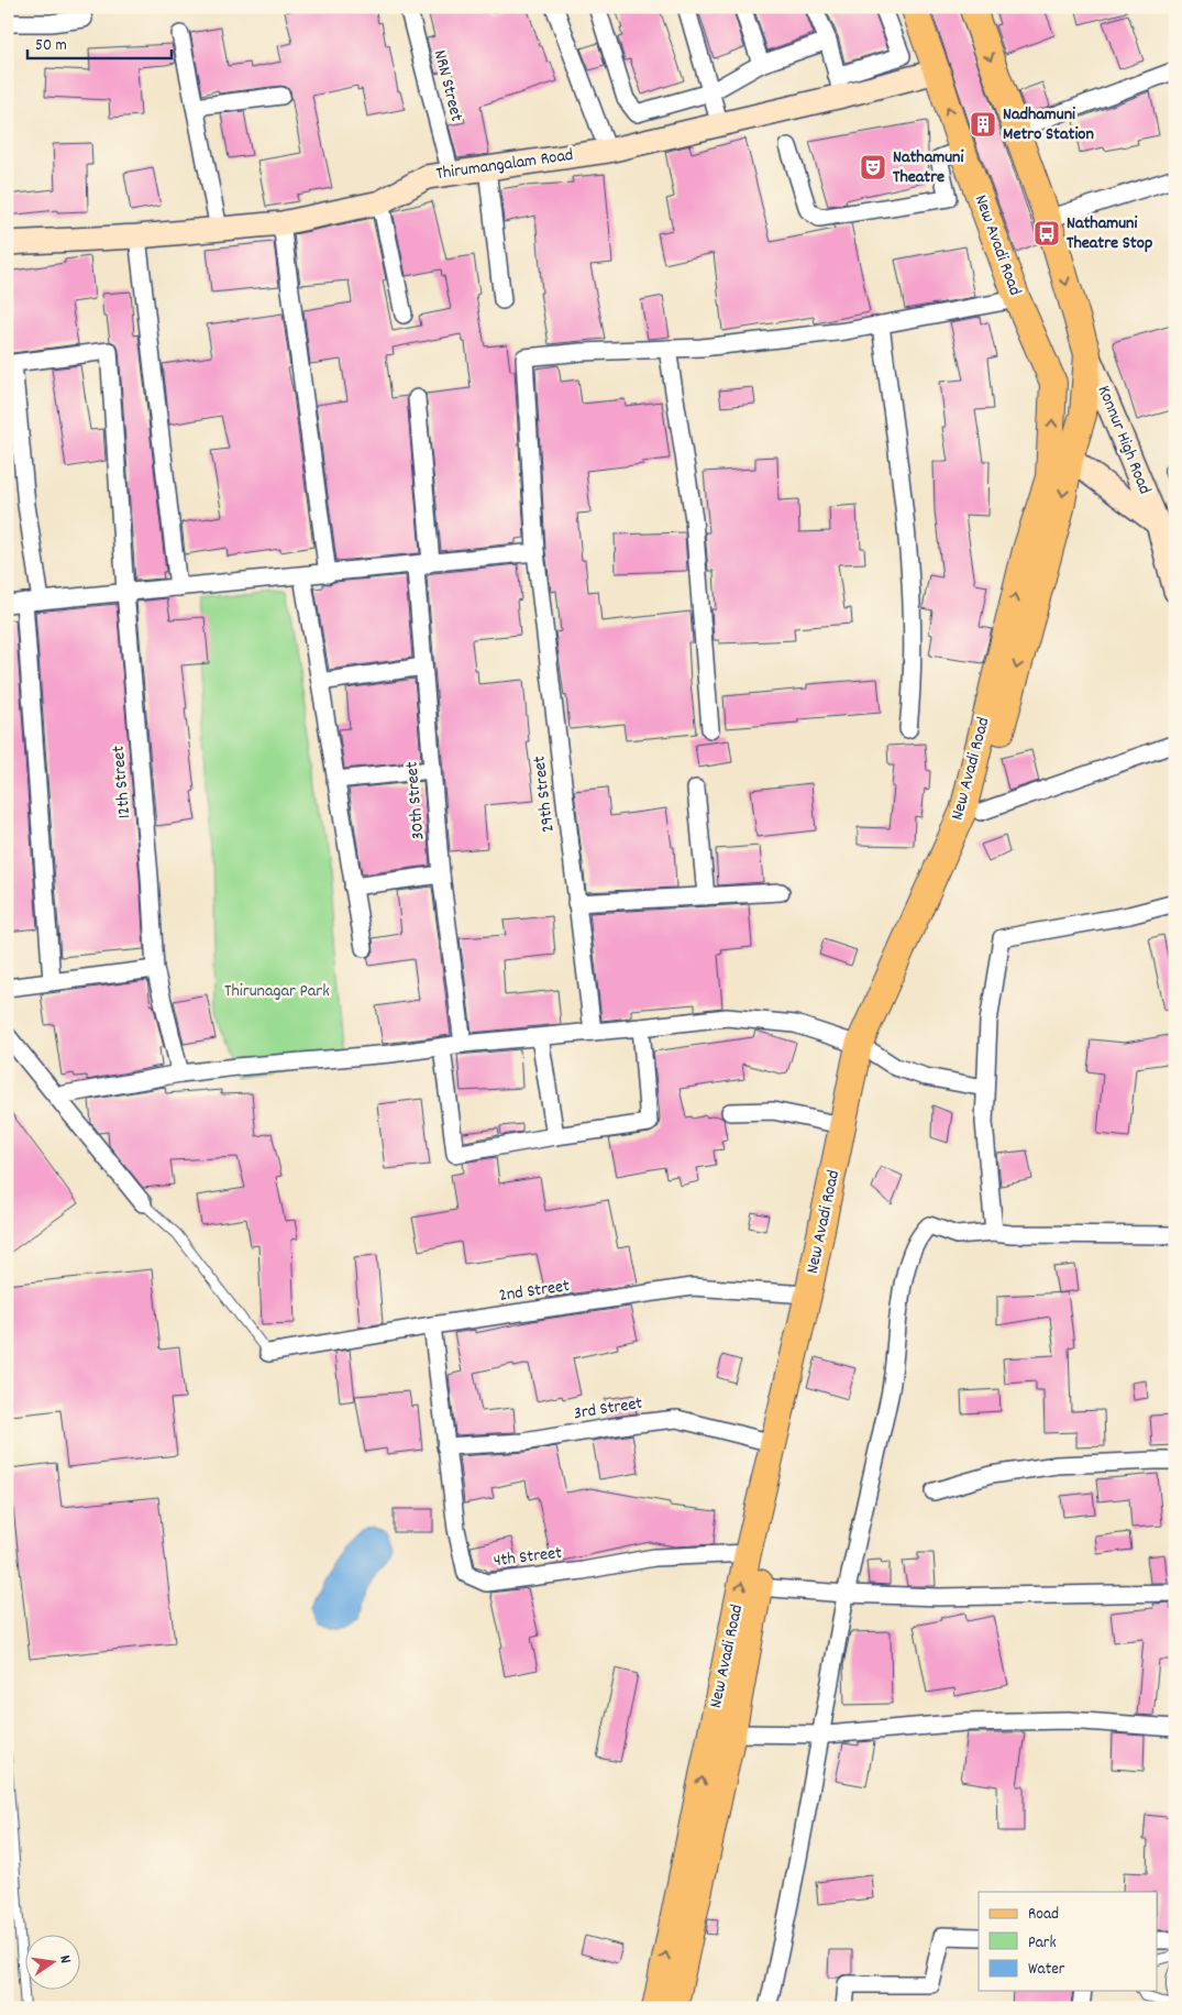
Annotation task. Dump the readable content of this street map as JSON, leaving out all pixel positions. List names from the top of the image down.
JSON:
{
  "streets": {
    "main road": ["New Avadi Road"],
    "street": [
      "NRN Street",
      "Thirumangalam Road",
      "Konnur High Road",
      "12th Street",
      "29th Street",
      "30th Street",
      "2nd Street",
      "3rd Street",
      "4th Street"
    ]
  },
  "crossings": [
    ["NRN Street", "Thirumangalam Road"],
    ["Thirumangalam Road", "New Avadi Road"],
    ["New Avadi Road", "Konnur High Road"],
    ["New Avadi Road", "2nd Street"],
    ["New Avadi Road", "3rd Street"],
    ["New Avadi Road", "4th Street"],
    ["2nd Street", "4th Street"],
    ["3rd Street", "4th Street"]
  ],
  "parks": ["Thirunagar Park"],
  "places": {
    "building": ["Nadhamuni Metro Station"],
    "theatre": ["Nathamuni Theatre"],
    "bus stop": ["Nathamuni Theatre Stop"]
  },
  "legend": ["Road", "Park", "Water"],
  "scale_bar": "50 m",
  "north": "right"
}
